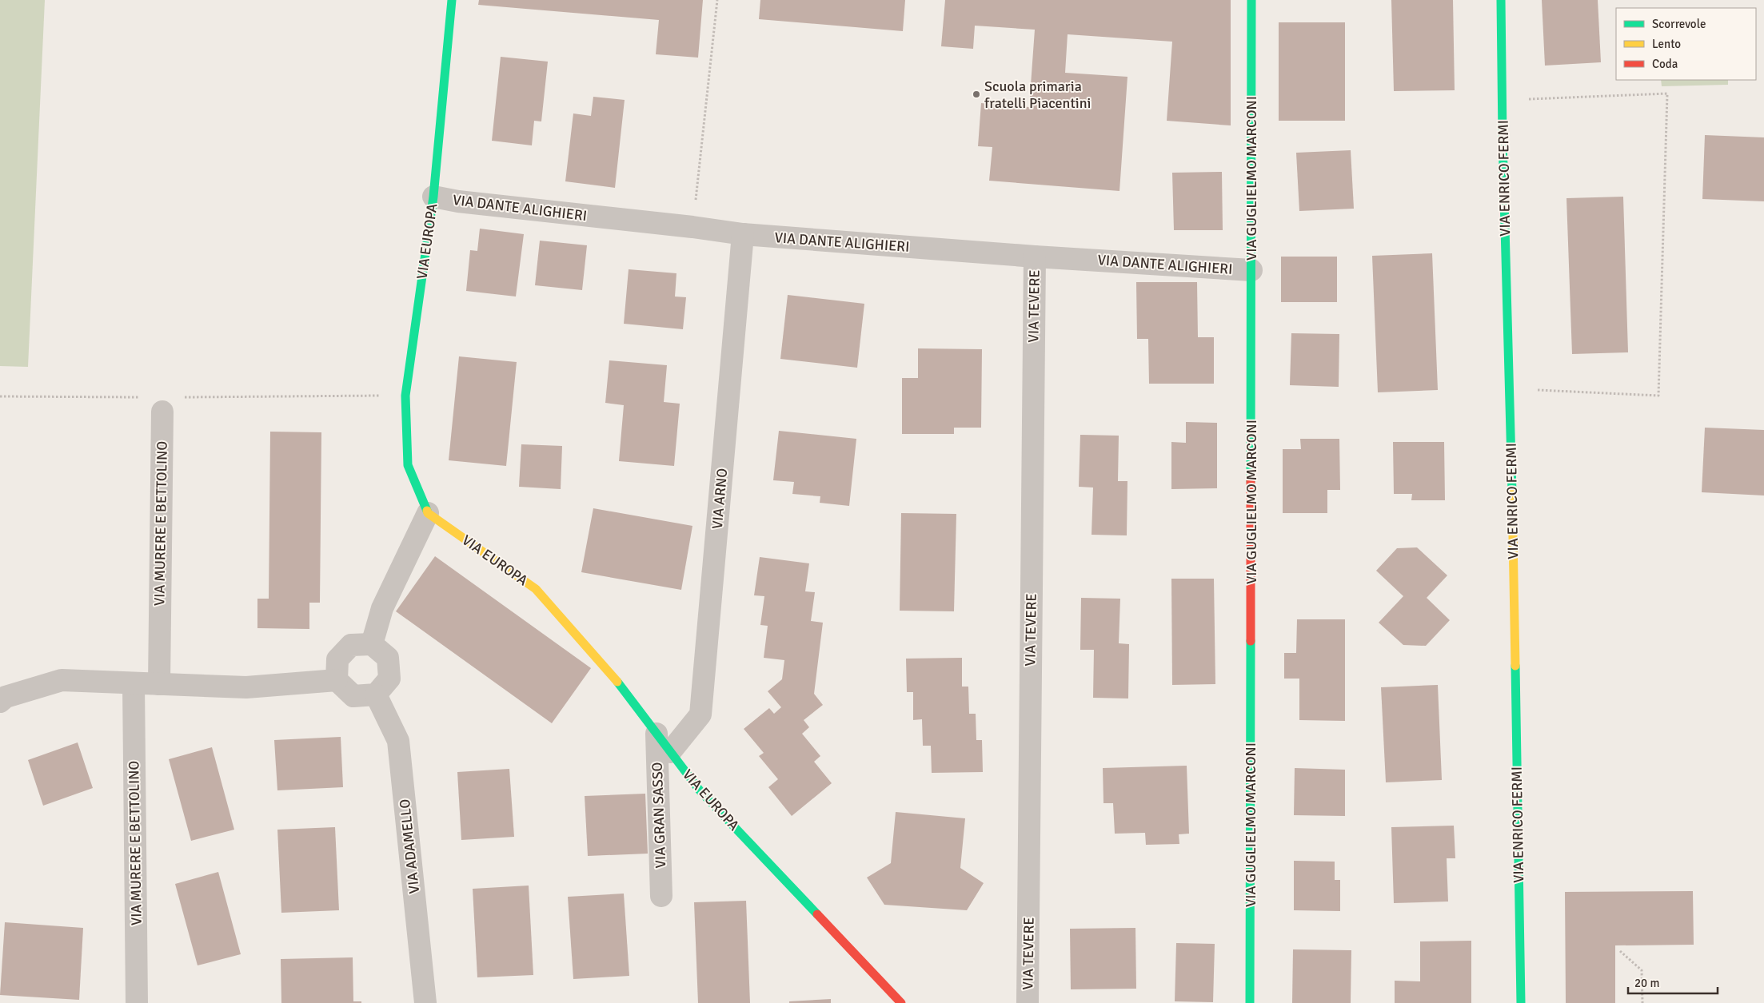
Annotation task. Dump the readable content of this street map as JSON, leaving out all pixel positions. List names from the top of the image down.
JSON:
{
  "streets": {
    "street": [
      "VIA GUGLIELMO MARCONI",
      "VIA ENRICO FERMI",
      "VIA DANTE ALIGHIERI",
      "VIA EUROPA",
      "VIA TEVERE",
      "VIA ARNO",
      "VIA MURERE E BETTOLINO",
      "VIA GRAN SASSO",
      "VIA ADAMELLO"
    ]
  },
  "crossings": [
    ["VIA GUGLIELMO MARCONI", "VIA DANTE ALIGHIERI"],
    ["VIA DANTE ALIGHIERI", "VIA EUROPA"],
    ["VIA DANTE ALIGHIERI", "VIA TEVERE"],
    ["VIA DANTE ALIGHIERI", "VIA ARNO"],
    ["VIA EUROPA", "VIA ARNO"],
    ["VIA EUROPA", "VIA GRAN SASSO"]
  ],
  "places": ["Scuola primaria fratelli Piacentini"],
  "legend": ["Scorrevole", "Lento", "Coda"],
  "scale_bar": "20 m"
}
